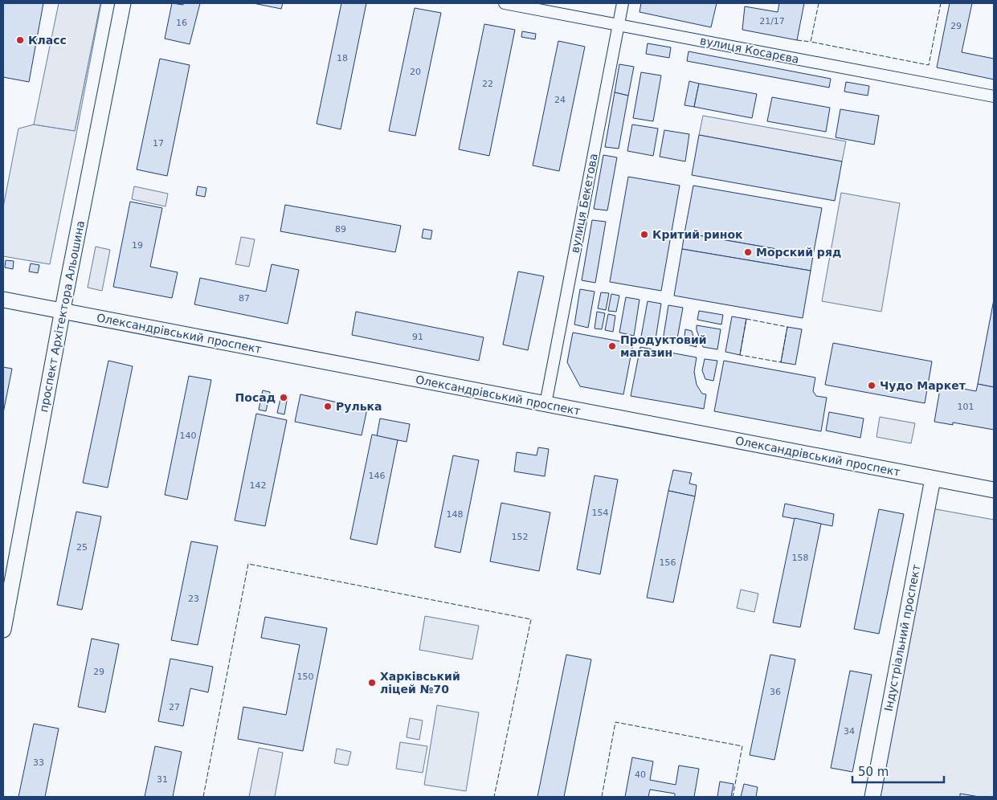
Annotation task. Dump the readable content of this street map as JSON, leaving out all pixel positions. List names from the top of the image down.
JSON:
{
  "streets": {
    "main road": ["проспект Архітектора Альошина", "Олександрівський проспект", "Індустріальний проспект"],
    "street": ["вулиця Косарєва", "вулиця Бекетова"]
  },
  "crossings": [
    ["вулиця Косарєва", "вулиця Бекетова"],
    ["вулиця Бекетова", "Олександрівський проспект"],
    ["проспект Архітектора Альошина", "Олександрівський проспект"],
    ["Олександрівський проспект", "Індустріальний проспект"]
  ],
  "places": [
    "Класс",
    "Критий ринок",
    "Морский ряд",
    "Продуктовий магазин",
    "Чудо Маркет",
    "Посад",
    "Рулька",
    "Харківський ліцей №70"
  ],
  "house_numbers": [
    "21/17",
    "16",
    "29",
    "18",
    "20",
    "22",
    "24",
    "17",
    "89",
    "19",
    "87",
    "91",
    "101",
    "140",
    "146",
    "142",
    "154",
    "148",
    "152",
    "25",
    "158",
    "156",
    "23",
    "29",
    "150",
    "36",
    "27",
    "34",
    "33",
    "40",
    "31"
  ],
  "scale_bar": "50 m"
}
